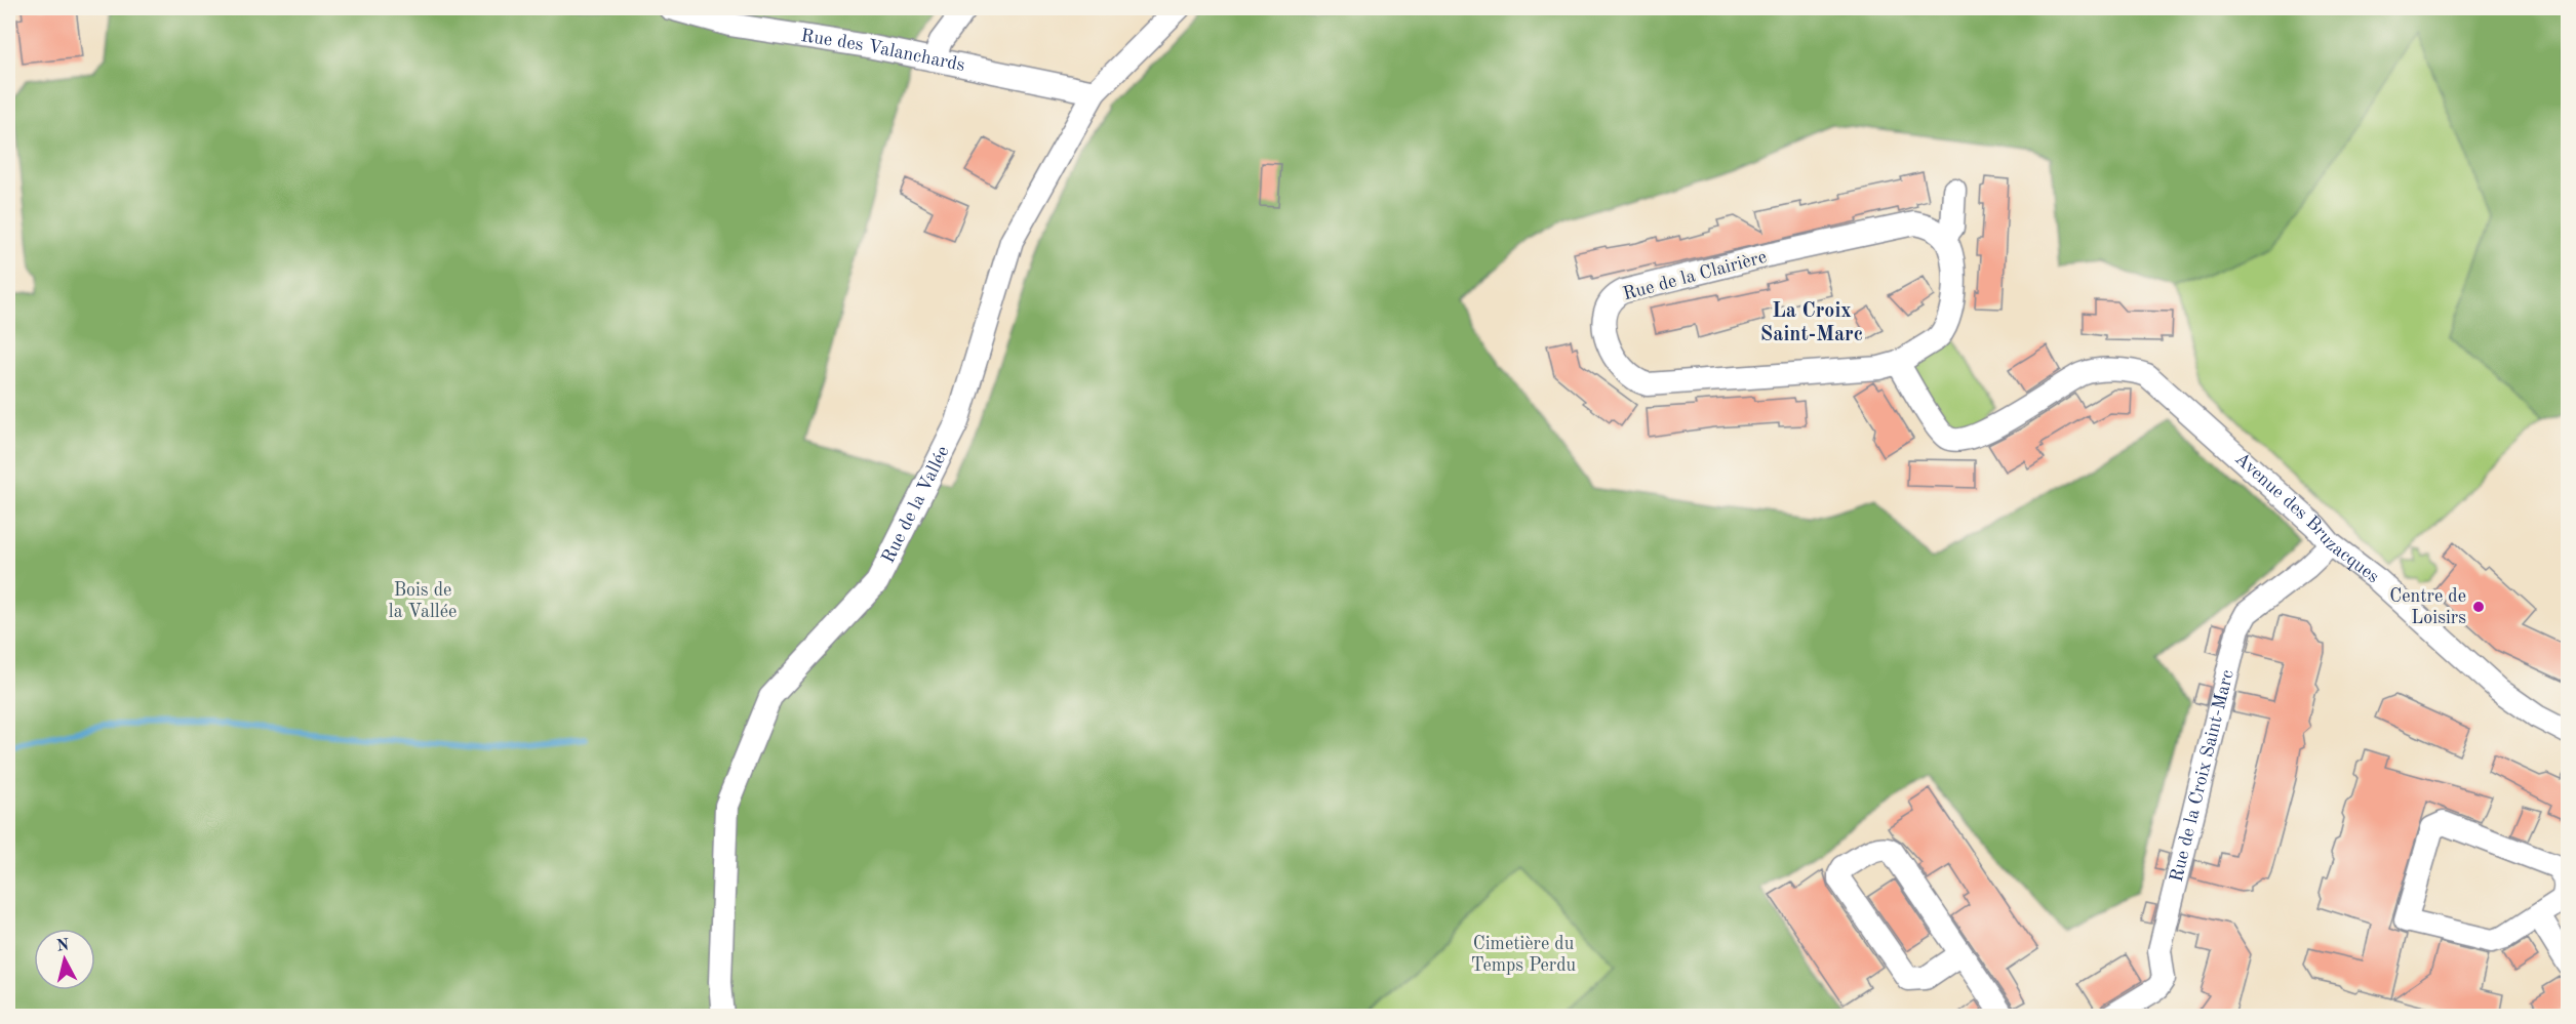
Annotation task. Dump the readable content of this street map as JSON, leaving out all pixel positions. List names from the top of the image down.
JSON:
{
  "streets": {
    "street": [
      "Rue des Valanchards",
      "Rue de la Clairière",
      "Rue de la Vallée",
      "Avenue des Bruzacques",
      "Rue de la Croix Saint-Marc"
    ]
  },
  "crossings": [
    ["Rue des Valanchards", "Rue de la Vallée"],
    ["Rue de la Clairière", "Avenue des Bruzacques"],
    ["Avenue des Bruzacques", "Rue de la Croix Saint-Marc"]
  ],
  "districts": ["La Croix Saint-Marc"],
  "parks": ["Bois de la Vallée", "Cimetière du Temps Perdu"],
  "places": ["Centre de Loisirs"],
  "north": "top"
}
